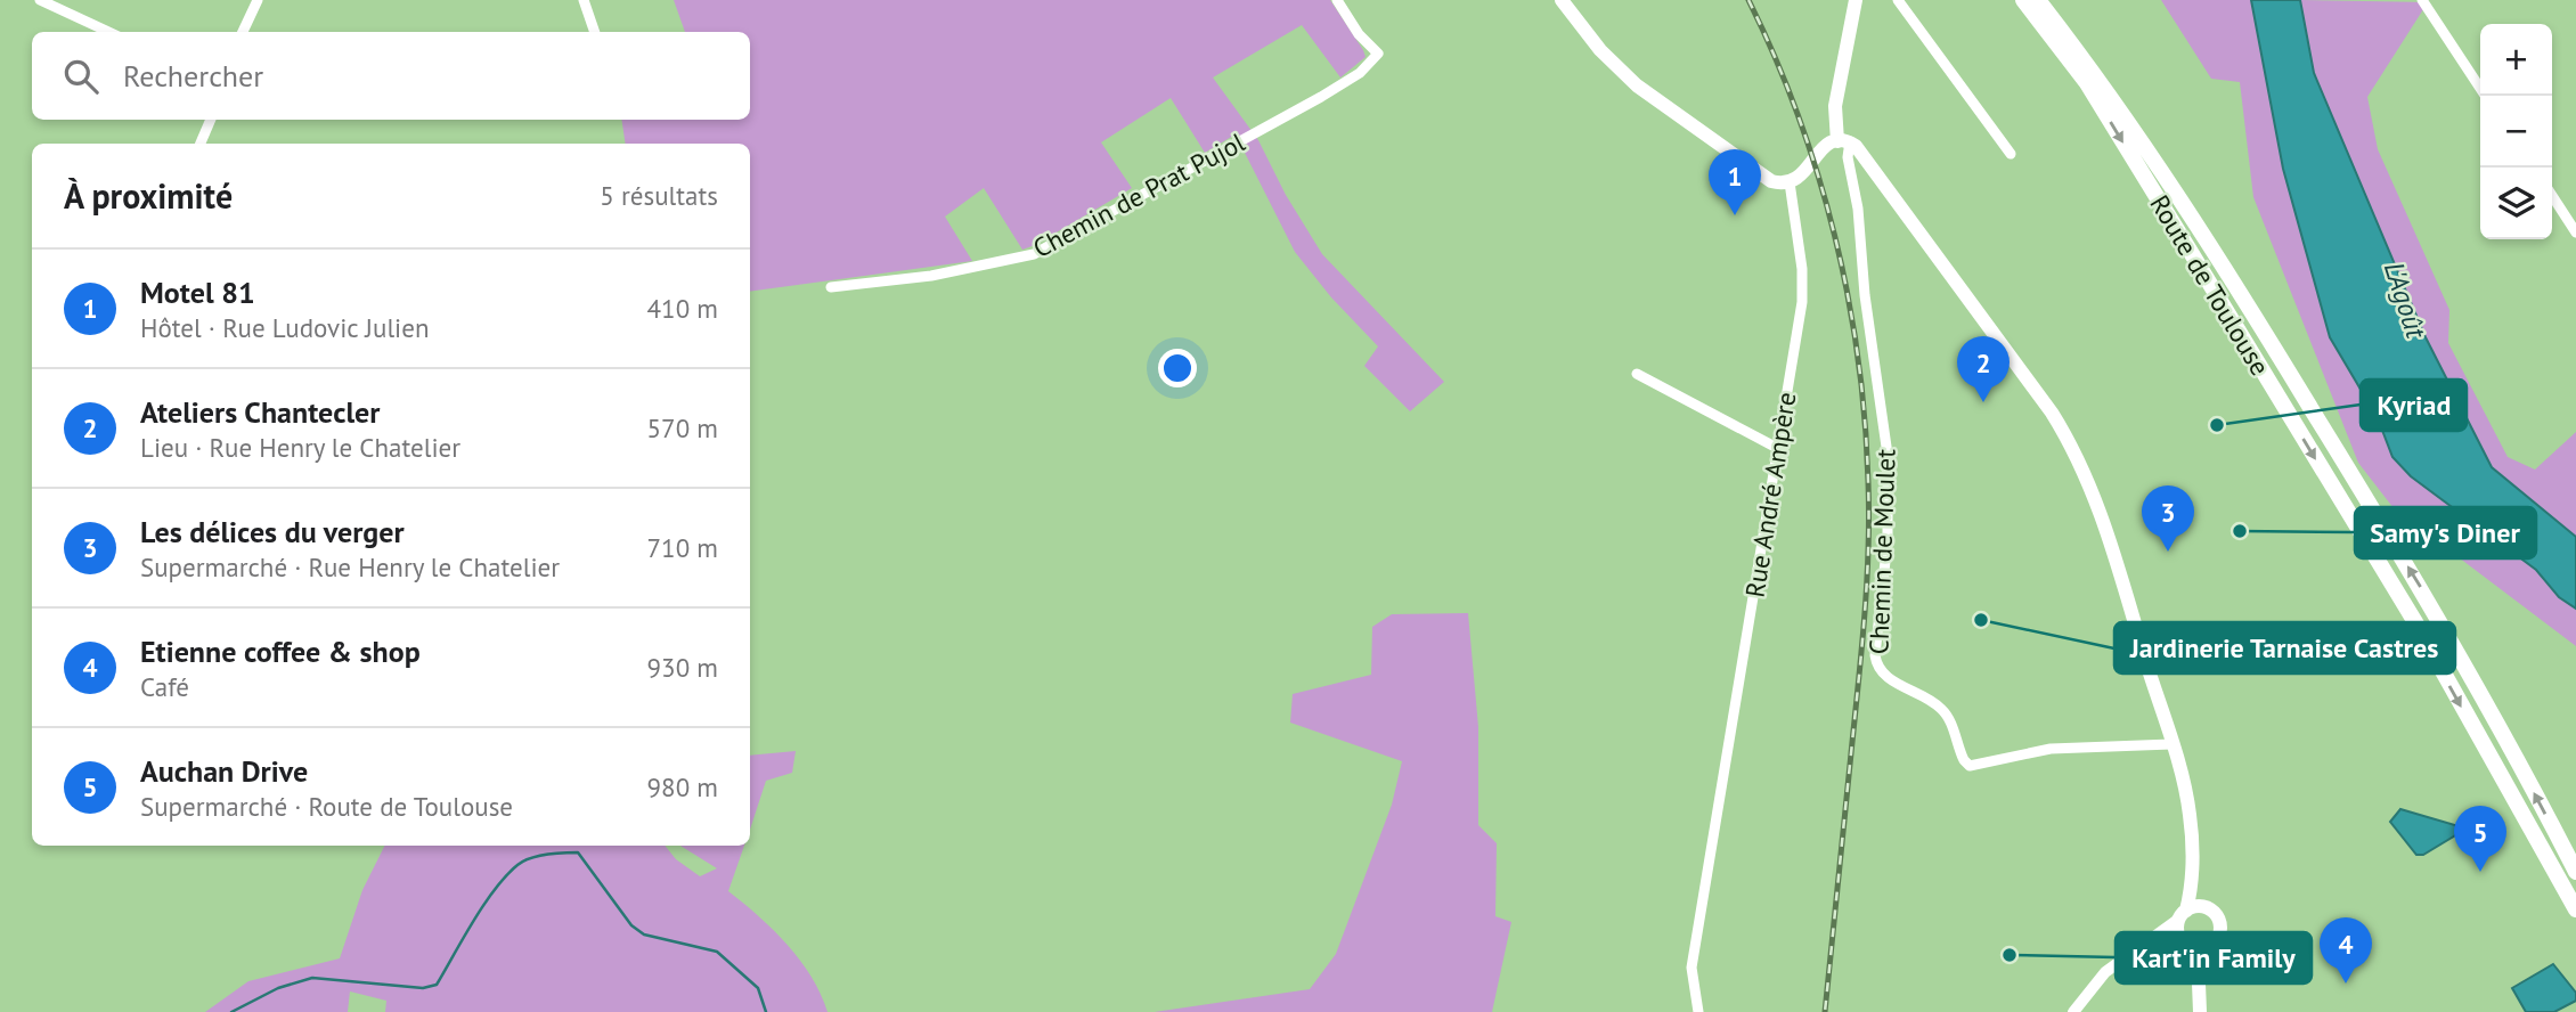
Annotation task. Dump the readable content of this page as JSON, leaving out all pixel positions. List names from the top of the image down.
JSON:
{
  "streets": {
    "main road": ["Route de Toulouse"],
    "street": ["Chemin de Prat Pujol", "Rue André Ampère", "Chemin de Moulet"]
  },
  "water": ["L'Agoût"],
  "places": [
    "Kyriad",
    "Samy's Diner",
    "Jardinerie Tarnaise Castres",
    "Kart'in Family"
  ],
  "page": {
    "map_buttons": ["+", "−"],
    "search": "Rechercher",
    "heading": ["À proximité", "5 résultats"],
    "pins": [
      "1",
      "2",
      "3",
      "5",
      "4"
    ],
    "list": [
      {
        "mark": "1",
        "name": "Motel 81",
        "note": "Hôtel · Rue Ludovic Julien",
        "value": "410 m"
      },
      {
        "mark": "2",
        "name": "Ateliers Chantecler",
        "note": "Lieu · Rue Henry le Chatelier",
        "value": "570 m"
      },
      {
        "mark": "3",
        "name": "Les délices du verger",
        "note": "Supermarché · Rue Henry le Chatelier",
        "value": "710 m"
      },
      {
        "mark": "4",
        "name": "Etienne coffee & shop",
        "note": "Café",
        "value": "930 m"
      },
      {
        "mark": "5",
        "name": "Auchan Drive",
        "note": "Supermarché · Route de Toulouse",
        "value": "980 m"
      }
    ]
  }
}
